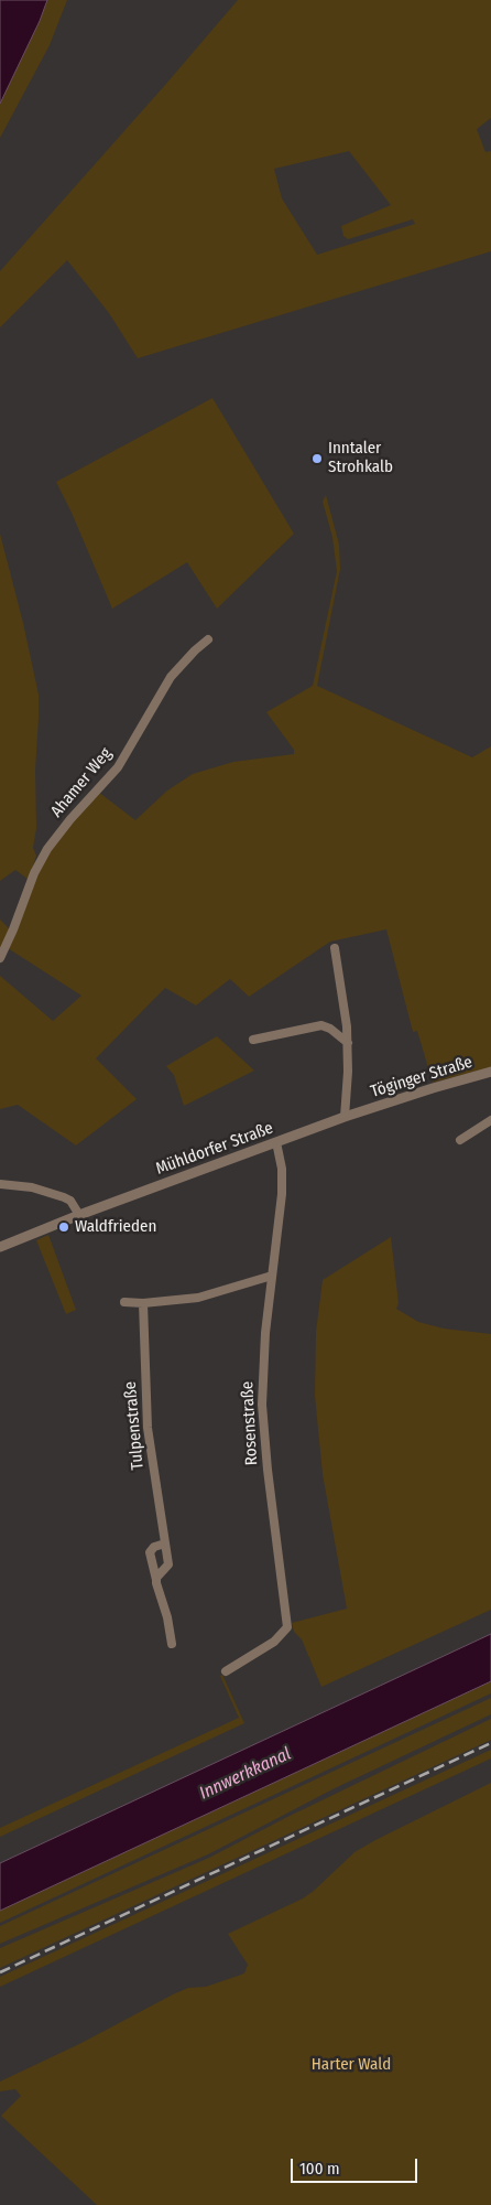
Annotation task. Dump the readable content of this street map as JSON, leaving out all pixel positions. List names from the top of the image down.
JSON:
{
  "streets": {
    "street": [
      "Ahamer Weg",
      "Töginger Straße",
      "Mühldorfer Straße",
      "Rosenstraße",
      "Tulpenstraße"
    ]
  },
  "crossings": [
    ["Töginger Straße", "Mühldorfer Straße"],
    ["Mühldorfer Straße", "Rosenstraße"]
  ],
  "water": ["Innwerkkanal"],
  "parks": ["Harter Wald"],
  "places": ["Inntaler Strohkalb", "Waldfrieden"],
  "scale_bar": "100 m"
}
